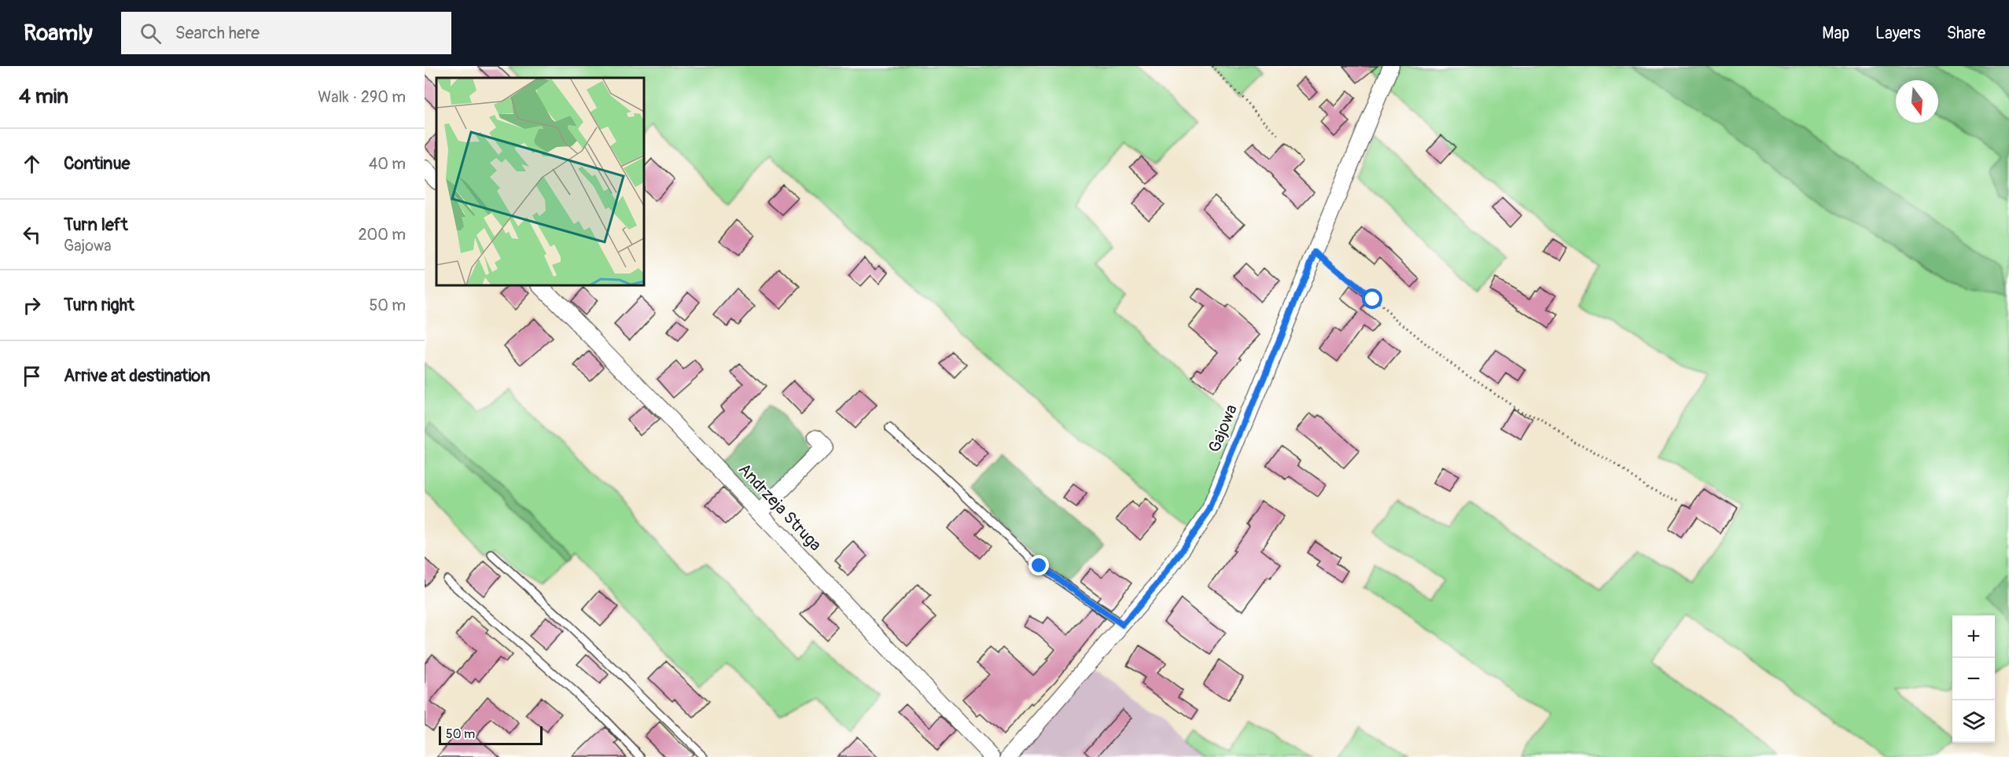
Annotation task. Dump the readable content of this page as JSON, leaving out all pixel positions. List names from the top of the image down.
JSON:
{
  "streets": {
    "street": ["Gajowa", "Andrzeja Struga"]
  },
  "scale_bar": "50 m",
  "north": "bottom",
  "page": {
    "header": "Roamly",
    "search": "Search here",
    "nav": ["Map", "Layers", "Share"],
    "heading": ["4 min", "Walk · 290 m"],
    "list": [
      ["Continue", "40 m"],
      ["Turn left", "Gajowa", "200 m"],
      ["Turn right", "50 m"],
      "Arrive at destination"
    ],
    "map_buttons": ["+", "−"],
    "scale": "50 m"
  }
}
